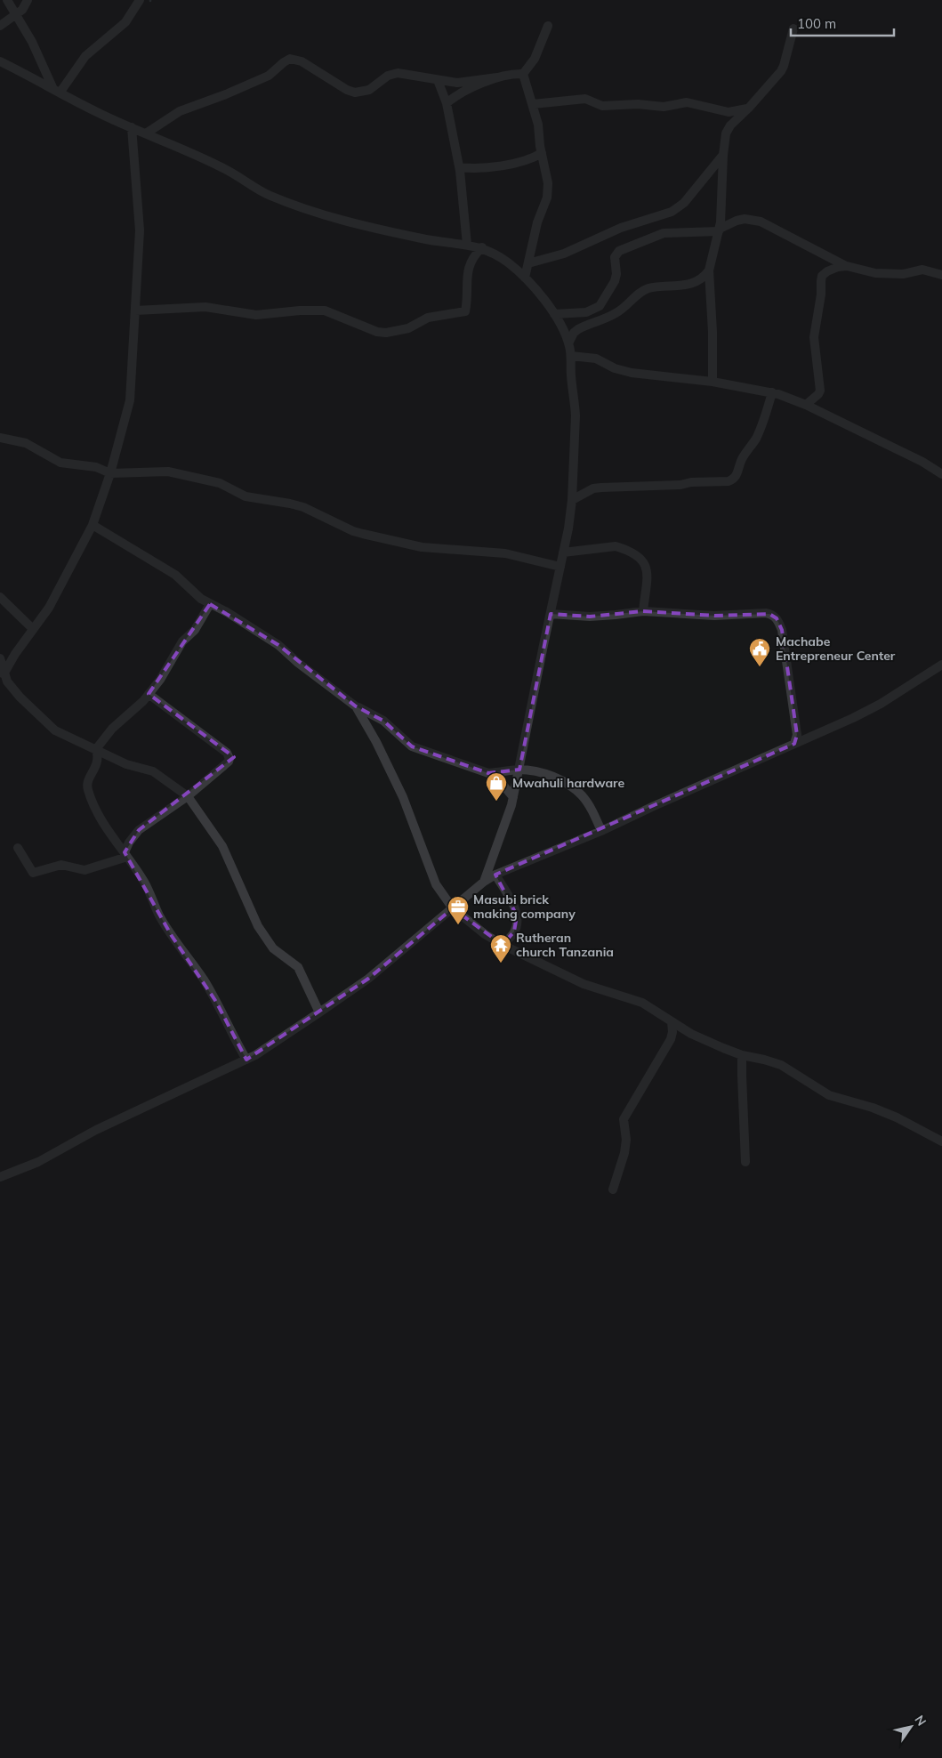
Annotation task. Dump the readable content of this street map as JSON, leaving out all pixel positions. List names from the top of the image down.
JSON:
{
  "places": {
    "public building": ["Machabe Entrepreneur Center"],
    "shop": ["Mwahuli hardware"],
    "office": ["Masubi brick making company"],
    "temple": ["Rutheran church Tanzania"]
  },
  "scale_bar": "100 m",
  "north": "top right"
}
